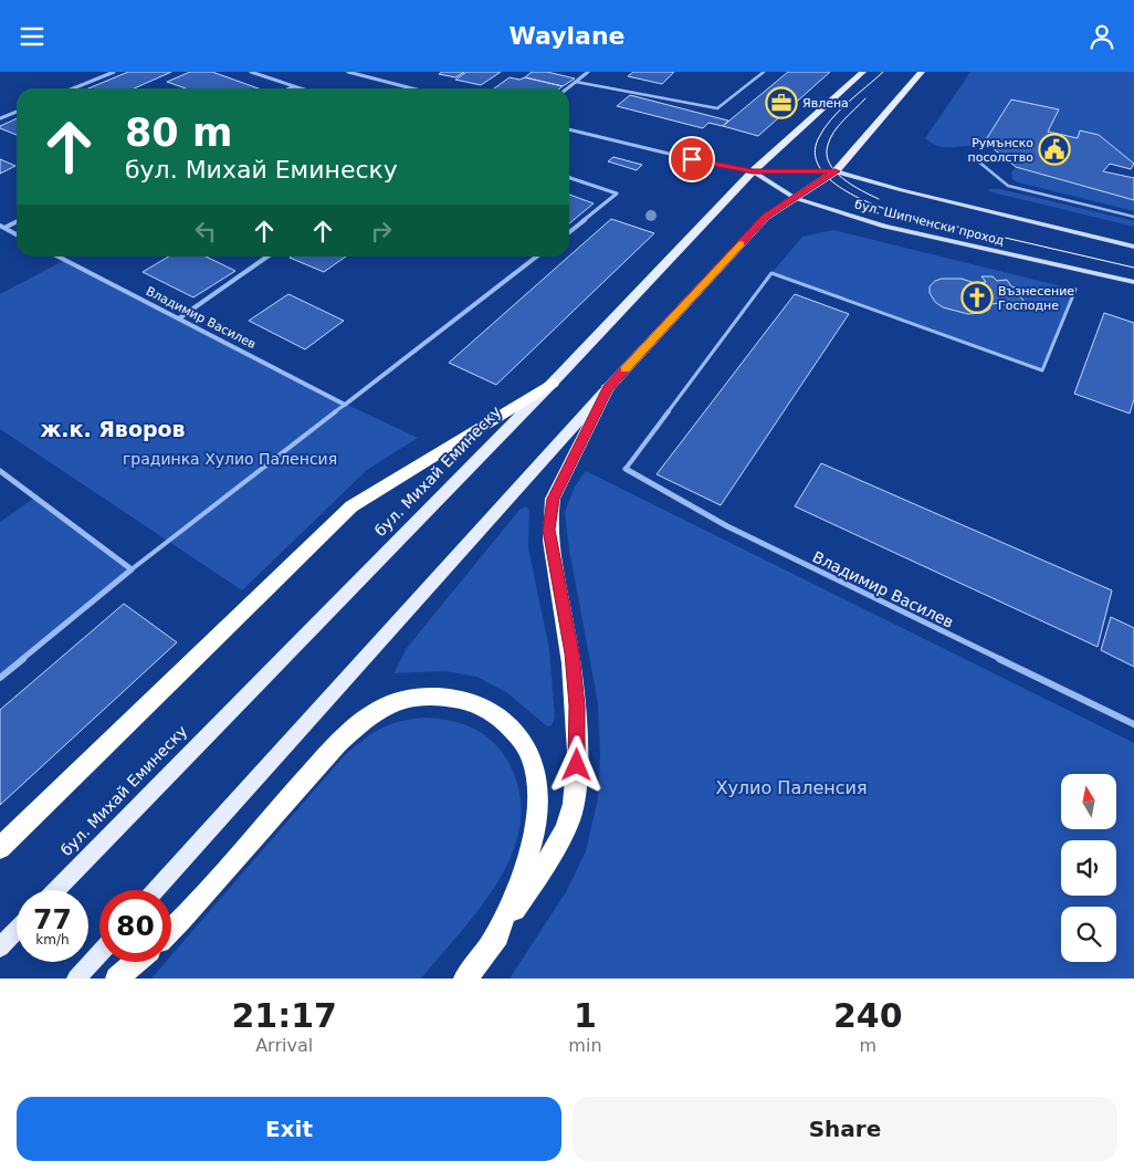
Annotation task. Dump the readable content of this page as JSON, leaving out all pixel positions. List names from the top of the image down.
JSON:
{
  "streets": {
    "main road": ["бул. Шипченски проход", "бул. Михай Еминеску"],
    "street": ["Владимир Василев"]
  },
  "crossings": [
    ["бул. Шипченски проход", "бул. Михай Еминеску"]
  ],
  "districts": ["ж.к. Яворов"],
  "parks": ["градинка Хулио Паленсия", "Хулио Паленсия"],
  "places": {
    "office": ["Явлена"],
    "public building": ["Румънско посолство"],
    "church": ["Възнесение Господне"]
  },
  "north": "top",
  "page": {
    "header": "Waylane",
    "turn": ["80 m", "бул. Михай Еминеску"],
    "speed": "77 km/h",
    "limit": "80",
    "eta": [
      "21:17",
      "Arrival",
      "1",
      "min",
      "240",
      "m"
    ],
    "buttons": ["Exit", "Share"]
  }
}
